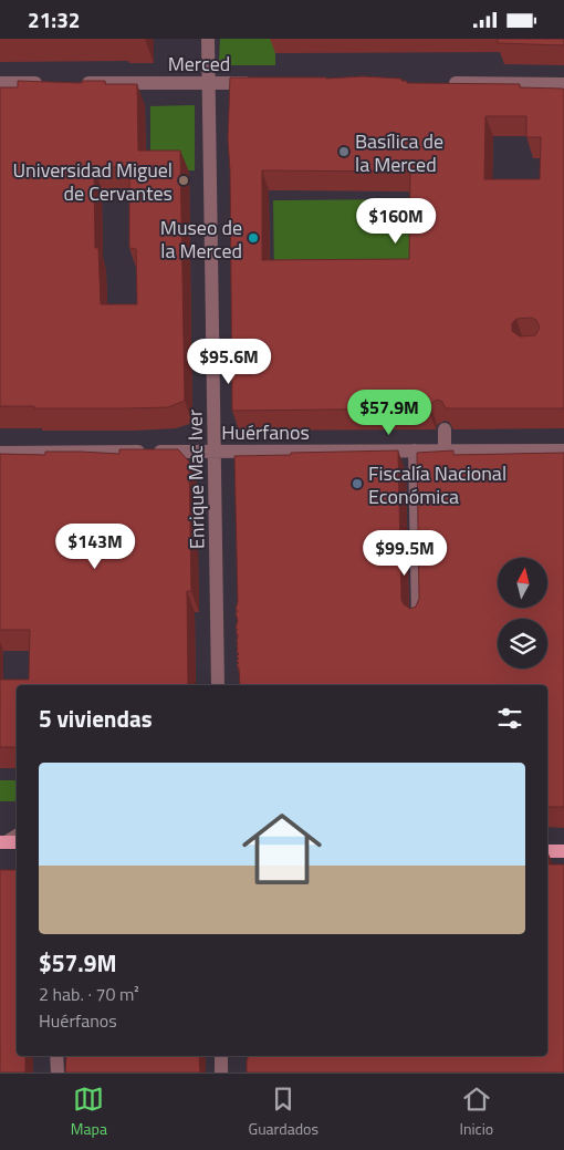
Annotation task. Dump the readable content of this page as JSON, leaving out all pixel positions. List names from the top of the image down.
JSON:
{
  "streets": {
    "street": ["Merced", "Huérfanos", "Enrique Mac Iver"]
  },
  "crossings": [
    ["Merced", "Enrique Mac Iver"],
    ["Huérfanos", "Enrique Mac Iver"]
  ],
  "places": [
    "Basílica de la Merced",
    "Universidad Miguel de Cervantes",
    "Museo de la Merced",
    "Fiscalía Nacional Económica"
  ],
  "north": "top",
  "page": {
    "status": "21:32",
    "price": [
      "$160M",
      "$95.6M",
      "$57.9M",
      "$143M",
      "$99.5M"
    ],
    "heading": "5 viviendas",
    "list": [
      {
        "name": "$57.9M",
        "note": "2 hab. · 70 m² · Huérfanos"
      }
    ],
    "tabs": ["Mapa", "Guardados", "Inicio"]
  }
}
